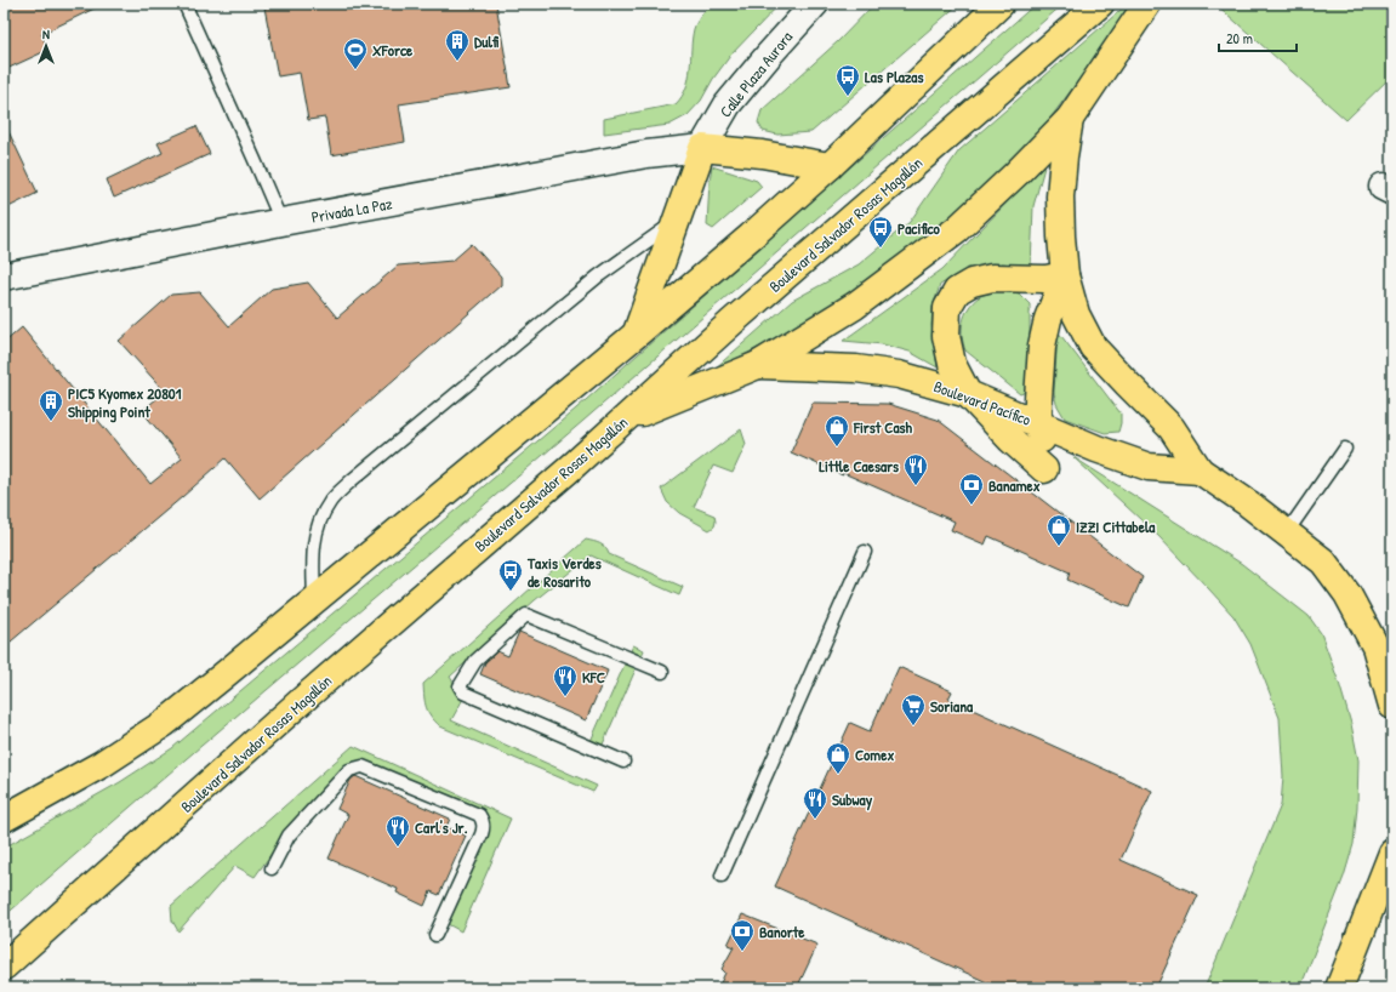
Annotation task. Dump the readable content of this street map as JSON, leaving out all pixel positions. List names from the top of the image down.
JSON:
{
  "streets": {
    "main road": ["Boulevard Salvador Rosas Magallón", "Boulevard Pacífico"],
    "street": ["Calle Plaza Aurora", "Privada La Paz"]
  },
  "crossings": [
    ["Calle Plaza Aurora", "Privada La Paz"]
  ],
  "places": {
    "building": ["Dulfi", "PIC5 Kyomex 20801 Shipping Point"],
    "sports": ["XForce"],
    "bus stop": ["Las Plazas", "Pacifico", "Taxis Verdes de Rosarito"],
    "shop": ["First Cash", "IZZI Cittabela", "Comex"],
    "restaurant": [
      "Little Caesars",
      "KFC",
      "Subway",
      "Carl's Jr."
    ],
    "bank": ["Banamex", "Banorte"],
    "supermarket": ["Soriana"]
  },
  "scale_bar": "20 m",
  "north": "top"
}
